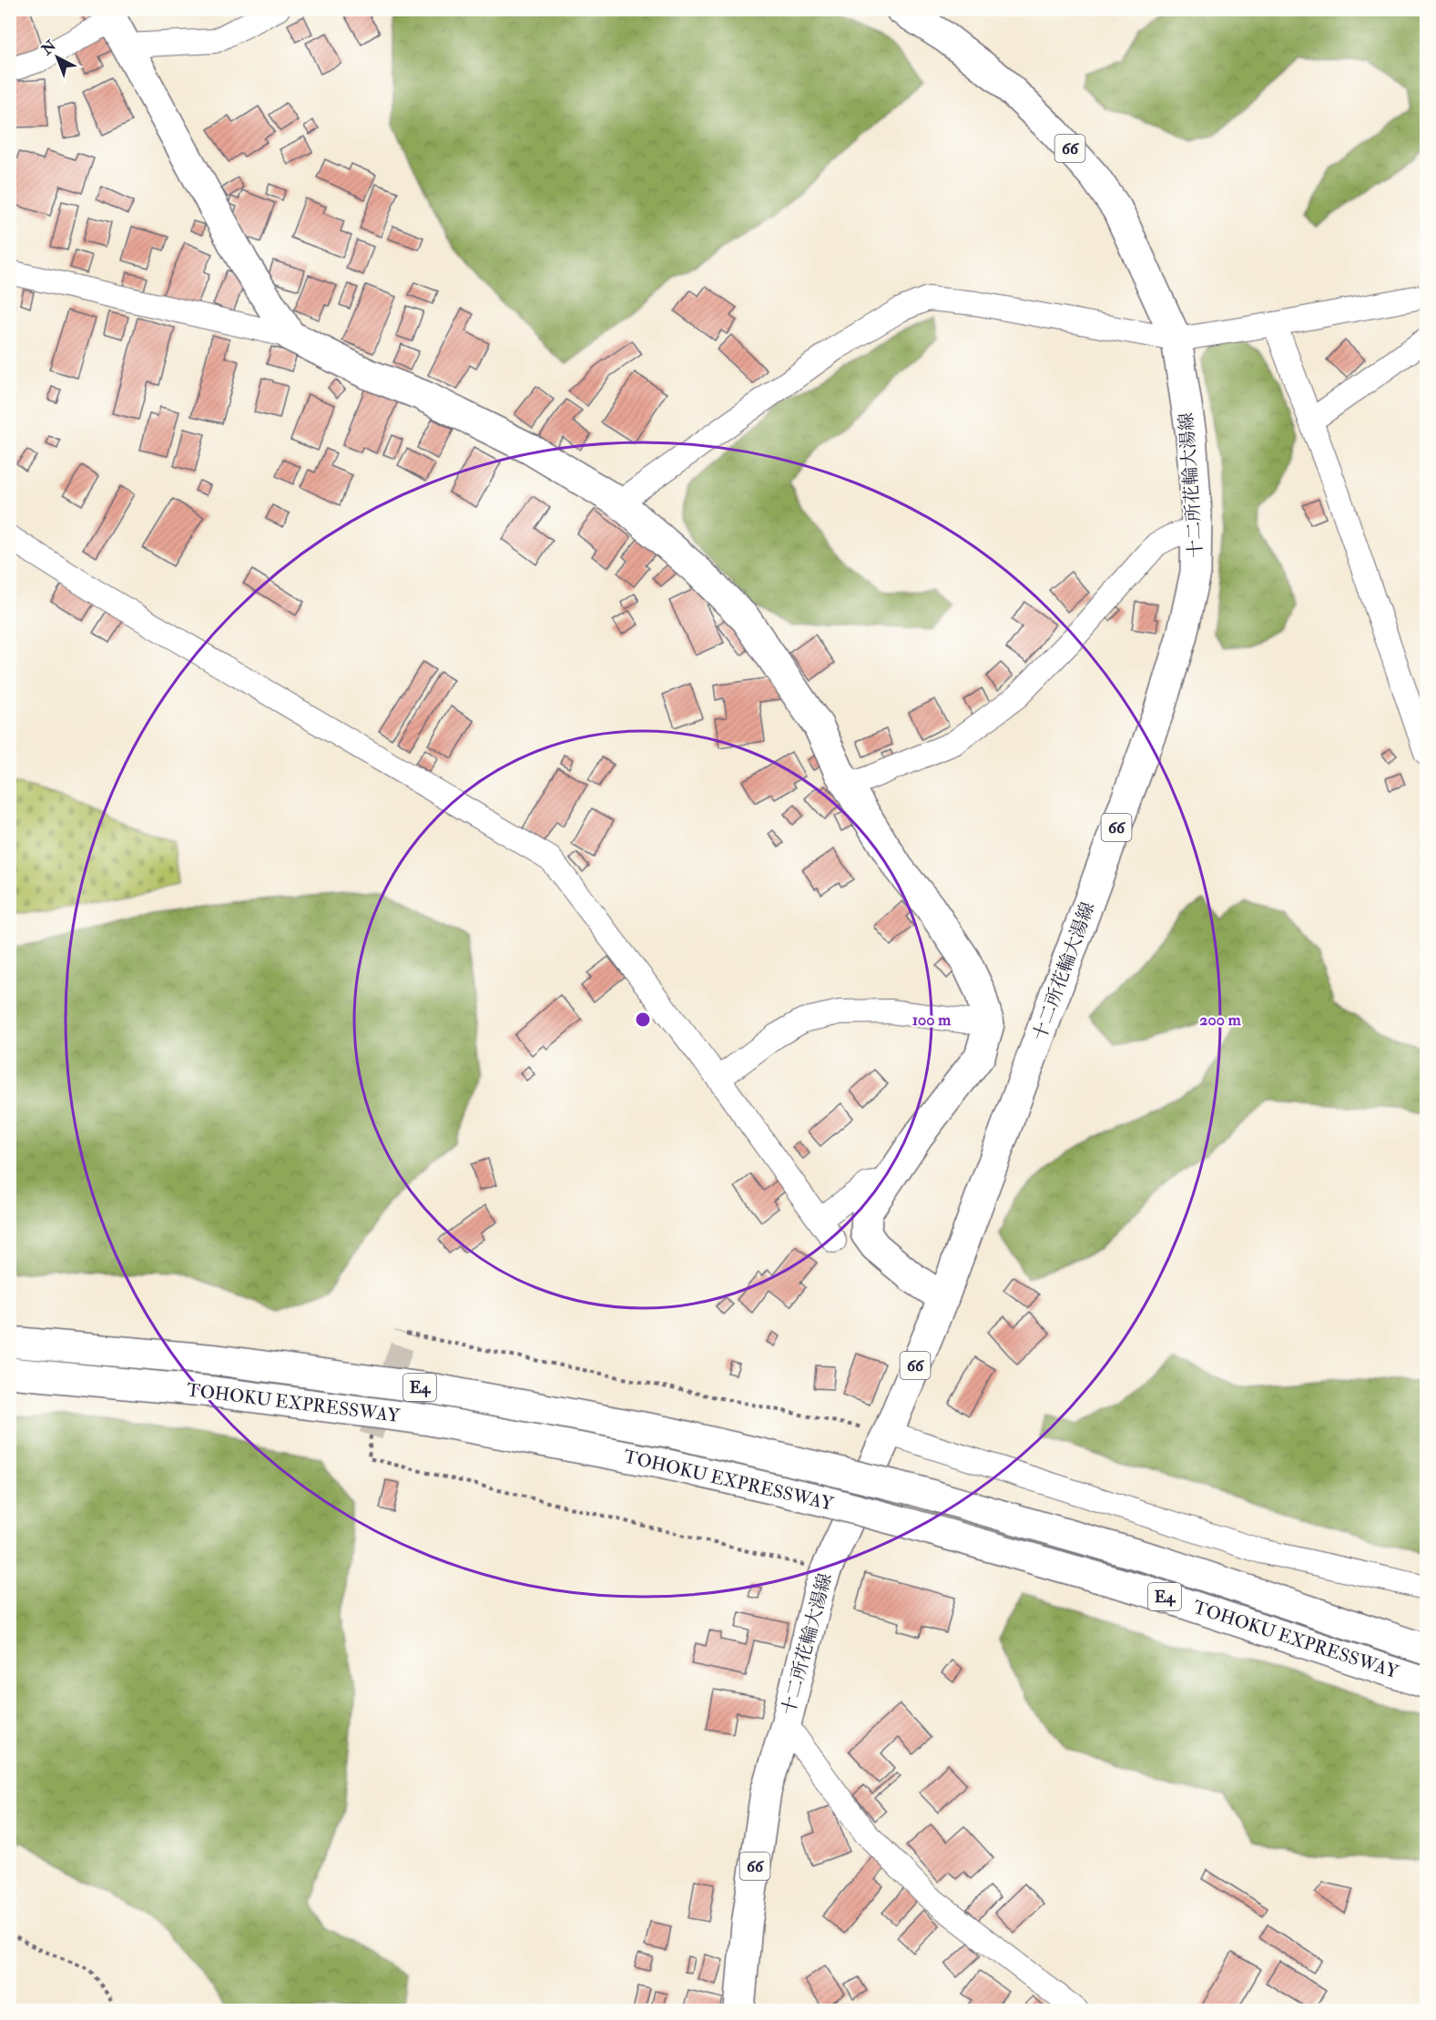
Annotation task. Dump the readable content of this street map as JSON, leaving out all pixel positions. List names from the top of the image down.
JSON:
{
  "streets": {
    "main road": [
      "66",
      "十二所花輪大湯線",
      "E4",
      "TOHOKU EXPRESSWAY"
    ]
  },
  "north": "top left",
  "rings": ["100 m", "200 m"]
}
